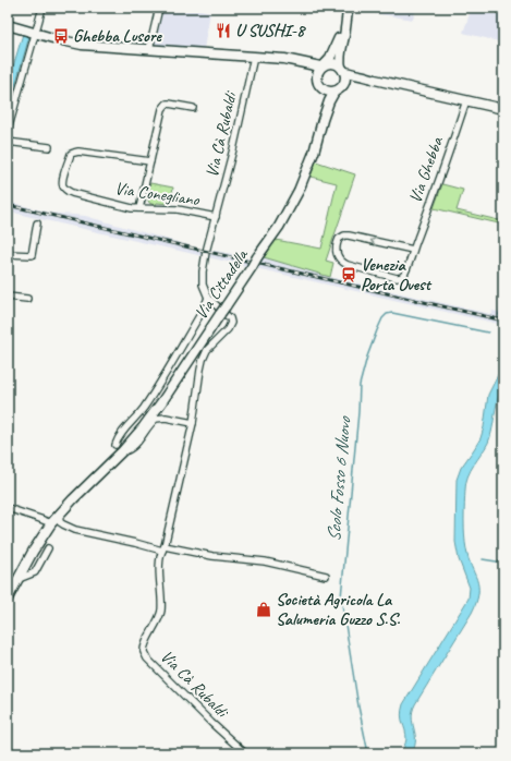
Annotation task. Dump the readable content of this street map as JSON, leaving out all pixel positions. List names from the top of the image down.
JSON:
{
  "streets": {
    "main road": ["Via Cittadella"],
    "street": ["Via Cà Rubaldi", "Via Ghebba", "Via Conegliano"]
  },
  "crossings": [
    ["Via Cà Rubaldi", "Via Conegliano"]
  ],
  "water": ["Scolo Fosso 6 Nuovo"],
  "places": {
    "restaurant": ["U SUSHI-8"],
    "bus stop": ["Ghebba Lusore"],
    "station": ["Venezia Porta Ovest"],
    "shop": ["Società Agricola La Salumeria Guzzo S.S."]
  }
}
